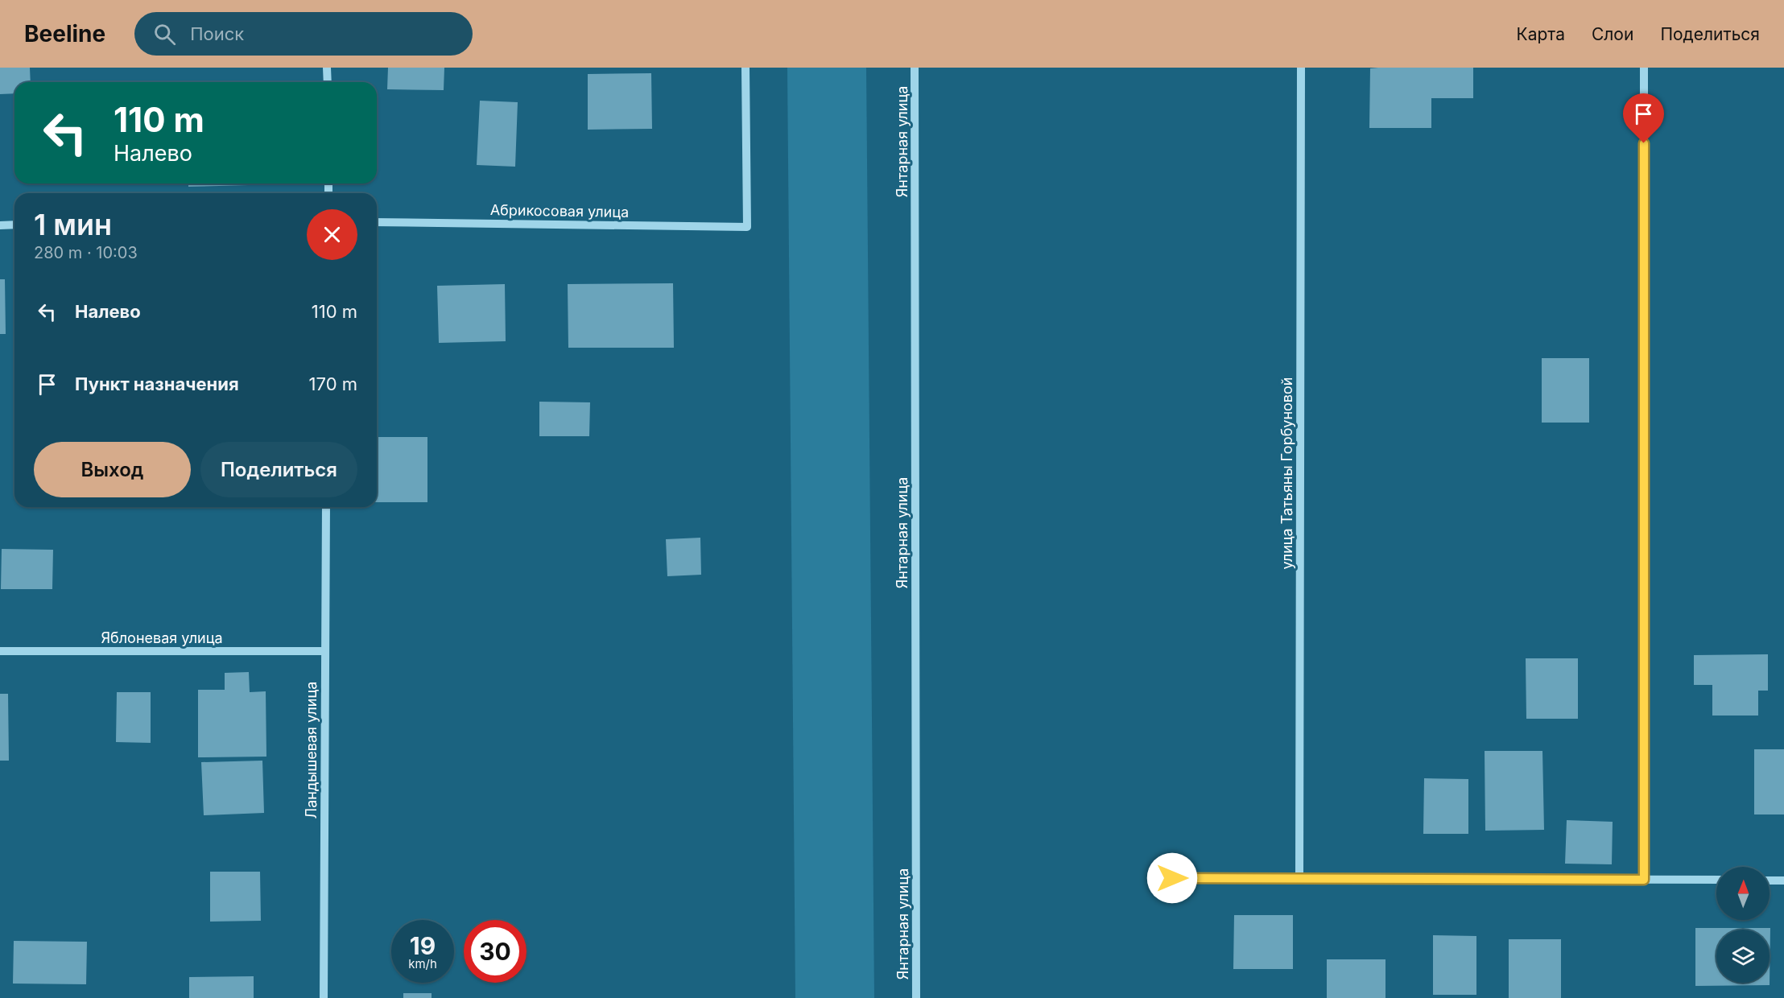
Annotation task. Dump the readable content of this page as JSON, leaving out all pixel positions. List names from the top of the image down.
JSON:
{
  "streets": {
    "street": [
      "Янтарная улица",
      "Абрикосовая улица",
      "улица Татьяны Горбуновой",
      "Яблоневая улица",
      "Ландышевая улица"
    ]
  },
  "crossings": [
    ["Яблоневая улица", "Ландышевая улица"]
  ],
  "north": "top",
  "page": {
    "header": "Beeline",
    "search": "Поиск",
    "nav": ["Карта", "Слои", "Поделиться"],
    "turn": ["110 m", "Налево"],
    "heading": ["1 мин", "280 m · 10:03"],
    "list": [
      {
        "name": "Налево",
        "value": "110 m"
      },
      {
        "name": "Пункт назначения",
        "value": "170 m"
      }
    ],
    "buttons": ["Выход", "Поделиться"],
    "speed": "19 km/h",
    "limit": "30"
  }
}
